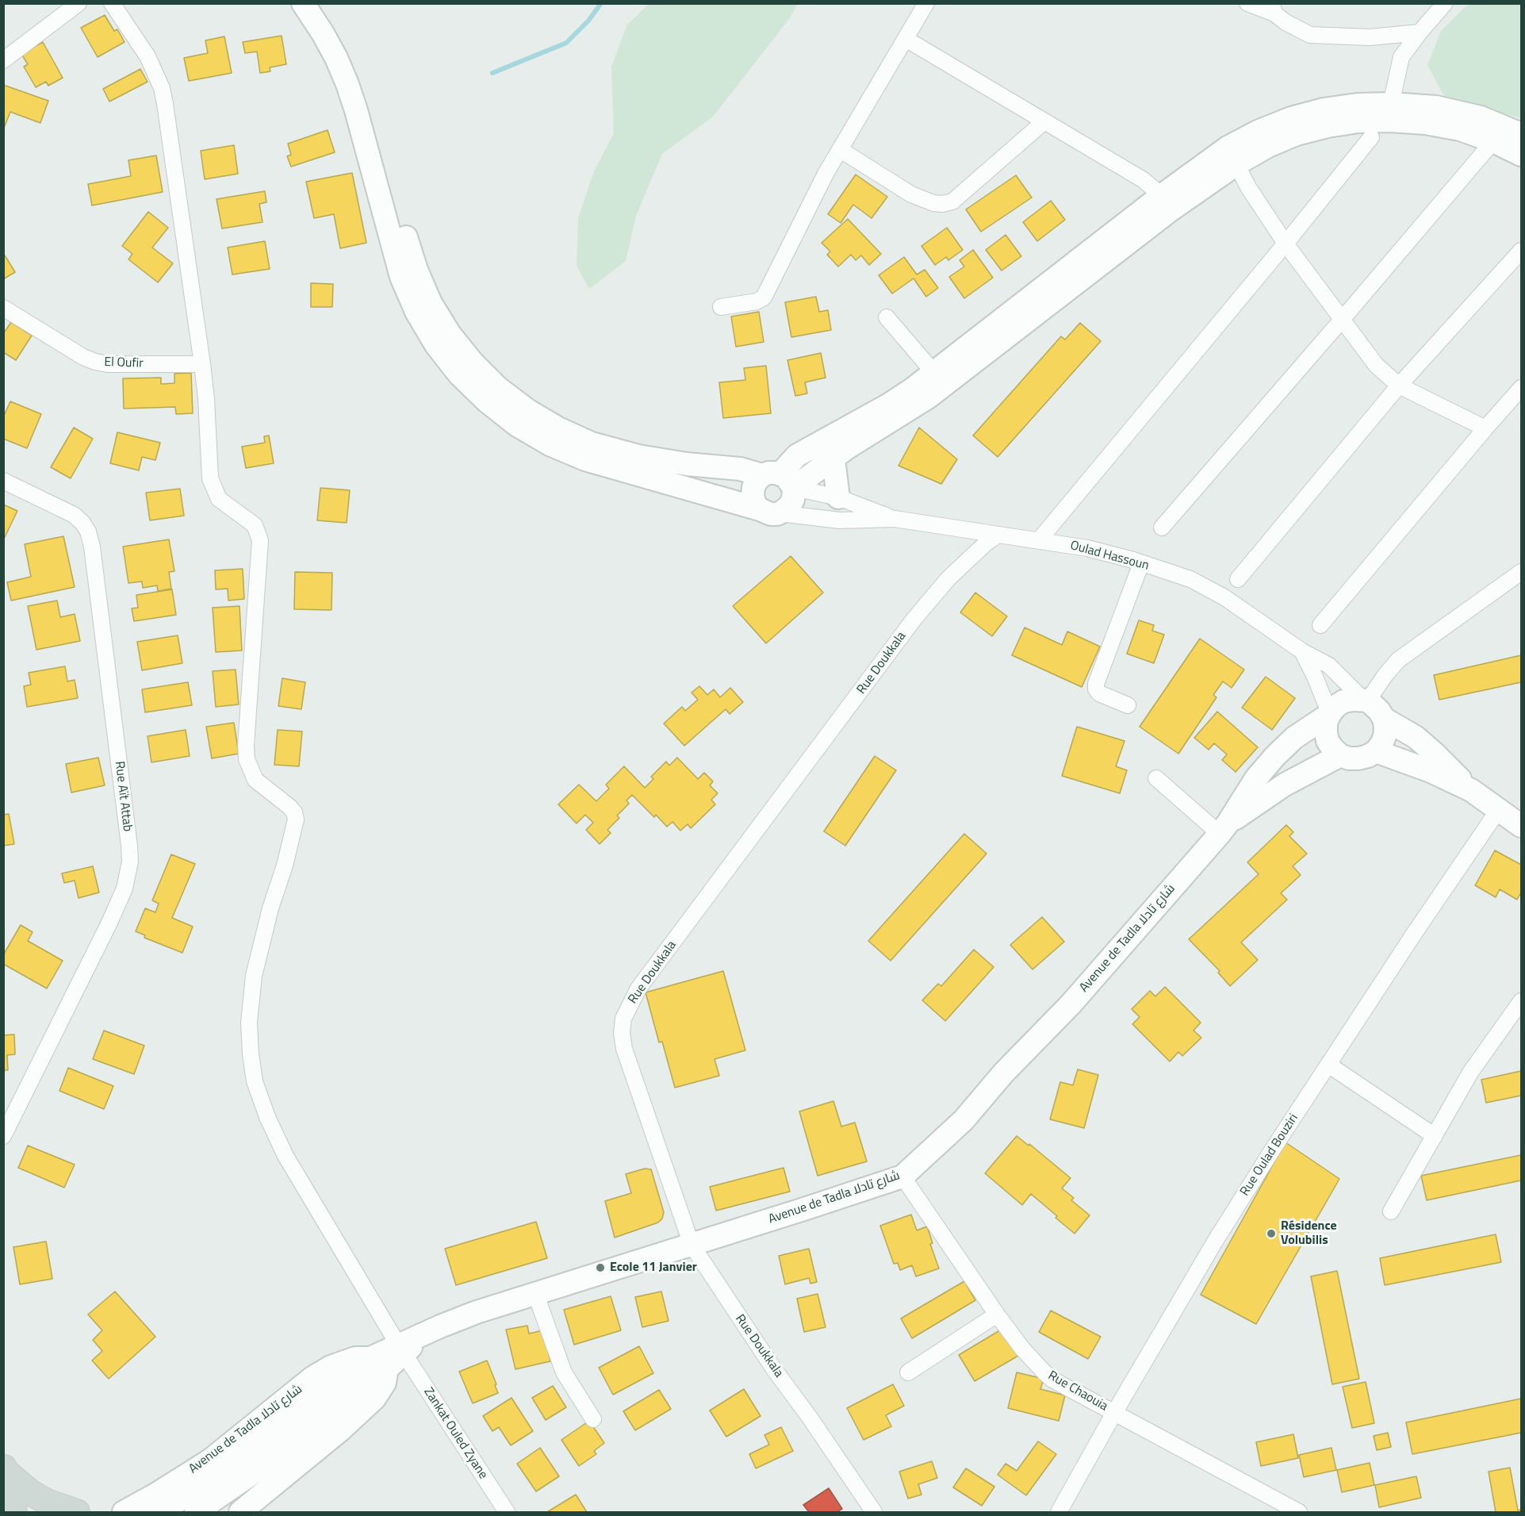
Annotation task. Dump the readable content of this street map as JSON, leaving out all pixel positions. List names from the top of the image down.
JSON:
{
  "streets": {
    "street": [
      "El Oufir",
      "Oulad Hassoun",
      "Rue Doukkala",
      "Rue Aït Attab",
      "Avenue de Tadla شارع تادلا",
      "Rue Oulad Bouziri",
      "Rue Chaouia",
      "Zankat Ouled Zyane"
    ]
  },
  "crossings": [
    ["El Oufir", "Zankat Ouled Zyane"],
    ["Oulad Hassoun", "Rue Doukkala"],
    ["Oulad Hassoun", "Avenue de Tadla شارع تادلا"],
    ["Rue Doukkala", "Avenue de Tadla شارع تادلا"],
    ["Avenue de Tadla شارع تادلا", "Rue Chaouia"],
    ["Avenue de Tadla شارع تادلا", "Zankat Ouled Zyane"],
    ["Rue Oulad Bouziri", "Rue Chaouia"]
  ],
  "places": ["Résidence Volubilis", "Ecole 11 Janvier"]
}
